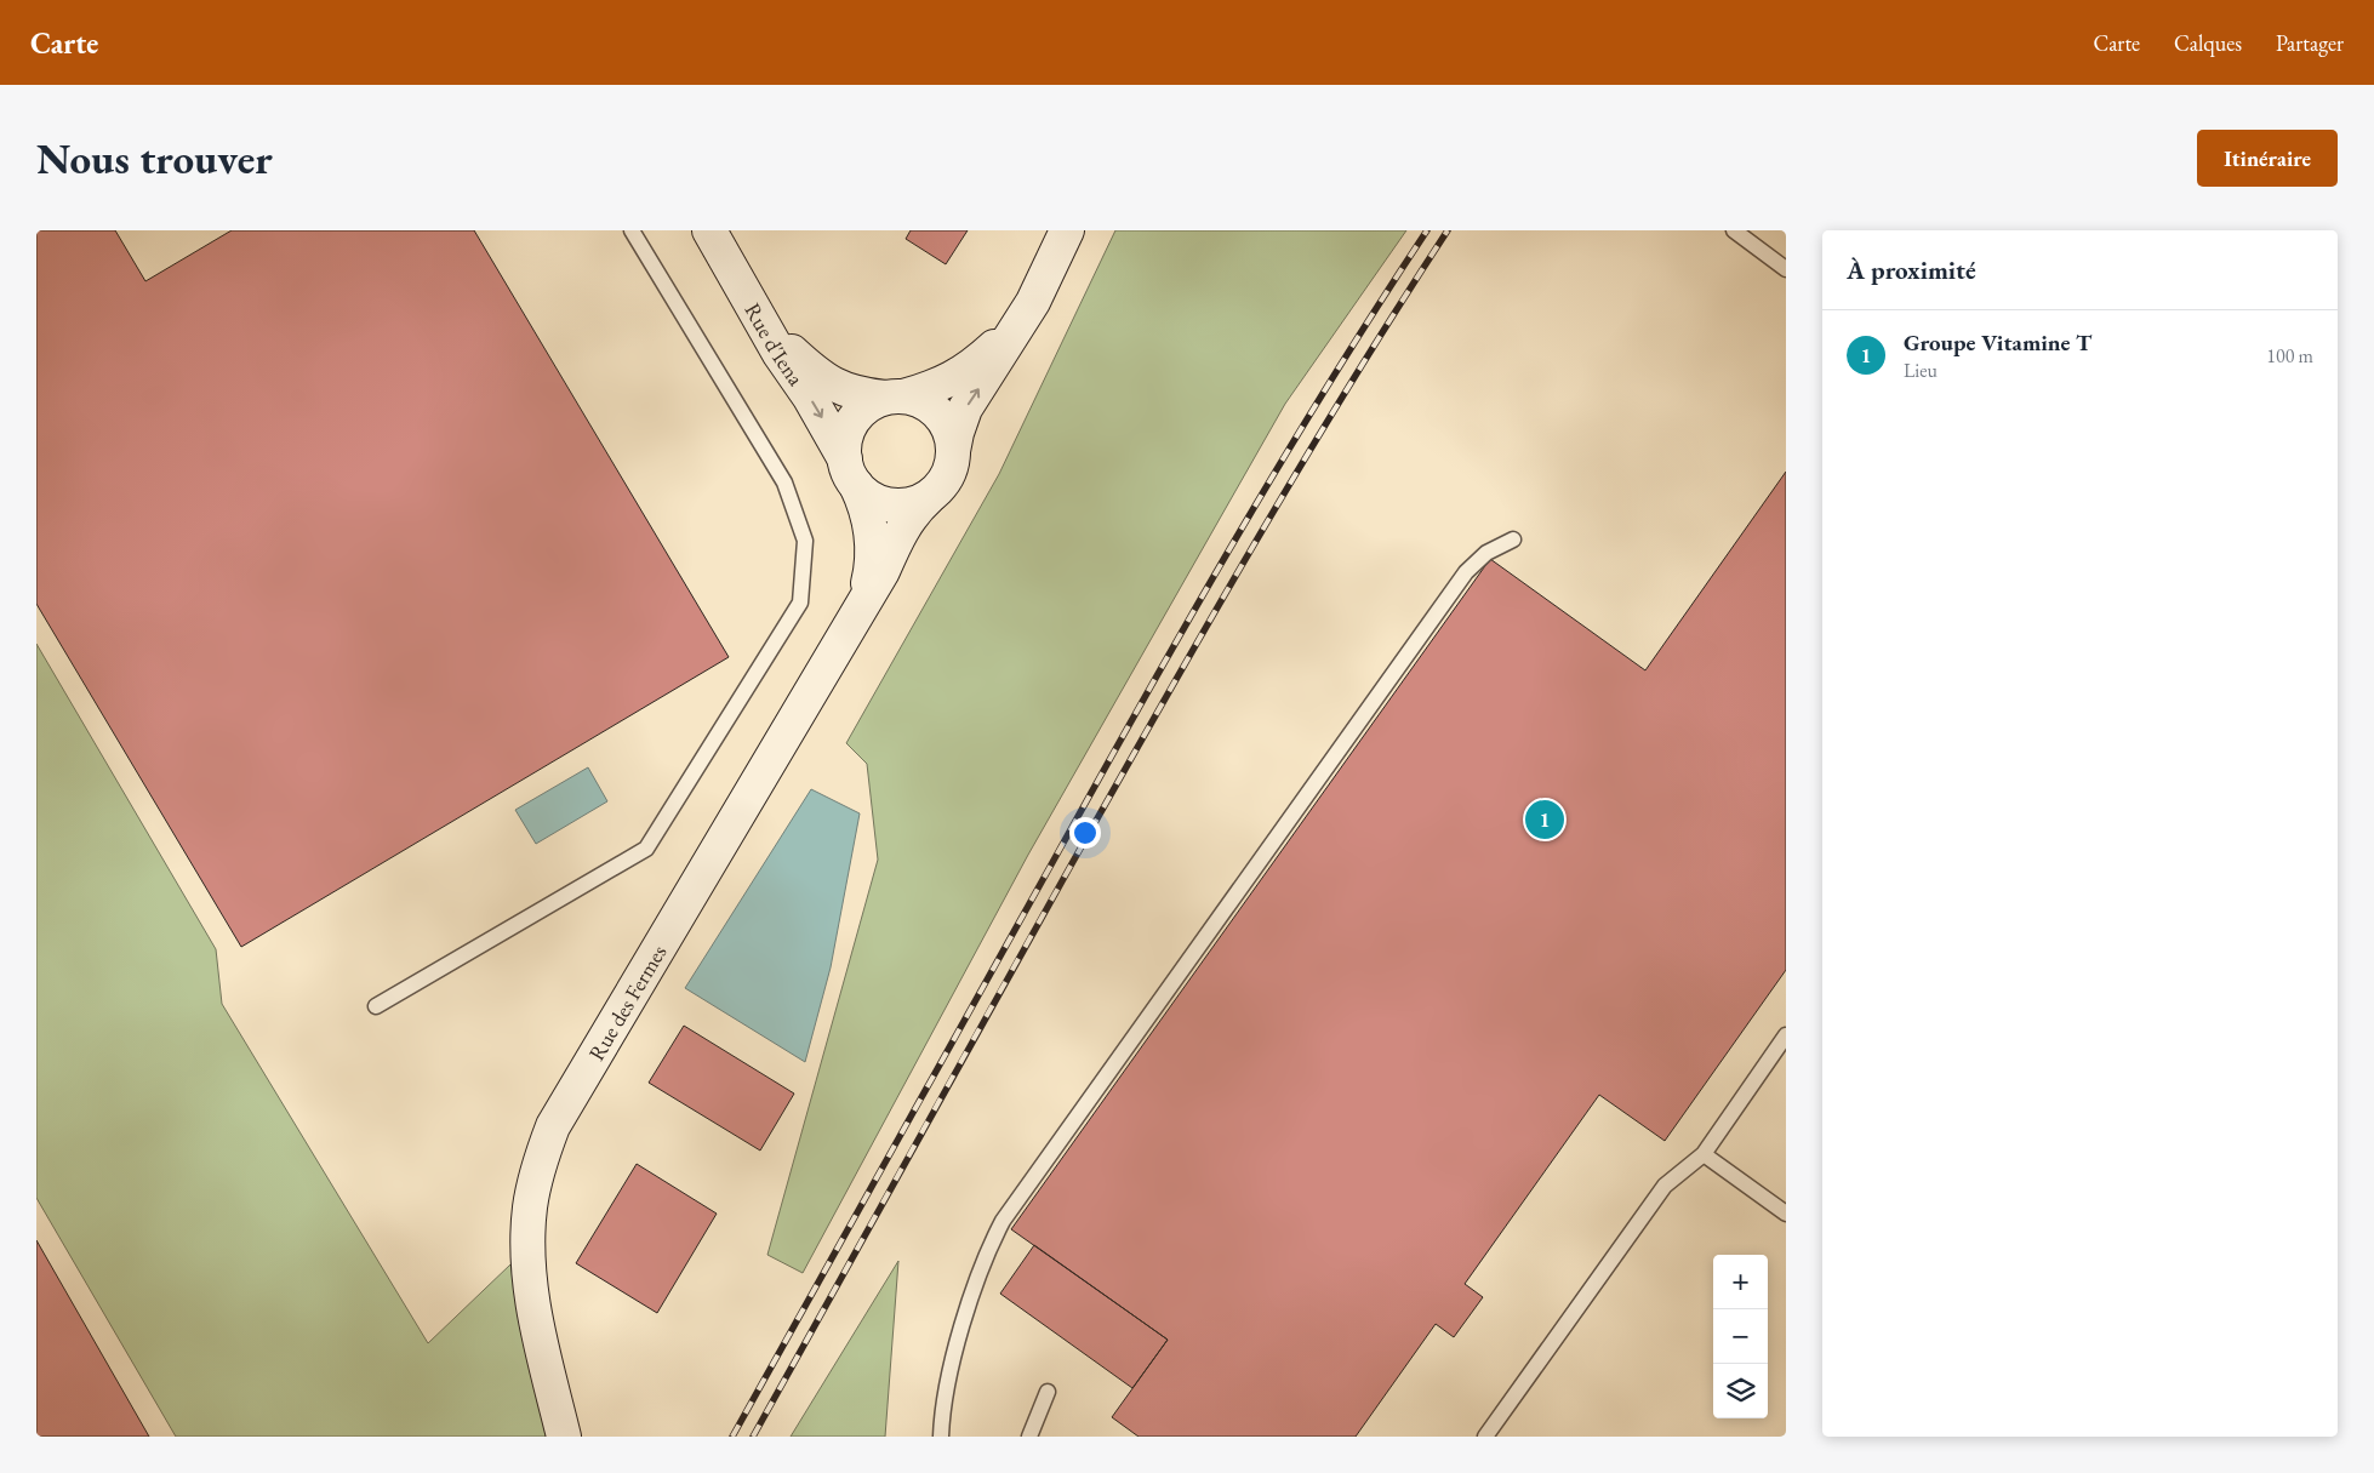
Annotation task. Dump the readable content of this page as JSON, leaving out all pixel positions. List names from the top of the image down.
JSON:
{
  "streets": {
    "street": ["Rue d'Iena", "Rue des Fermes"]
  },
  "crossings": [
    ["Rue d'Iena", "Rue des Fermes"]
  ],
  "one_way": ["Rue d'Iena"],
  "page": {
    "header": "Carte",
    "nav": ["Carte", "Calques", "Partager"],
    "buttons": "Itinéraire",
    "title": "Nous trouver",
    "heading": "À proximité",
    "list": [
      {
        "mark": "1",
        "name": "Groupe Vitamine T",
        "note": "Lieu",
        "value": "100 m"
      }
    ],
    "pins": "1",
    "map_buttons": ["+", "−"]
  }
}
